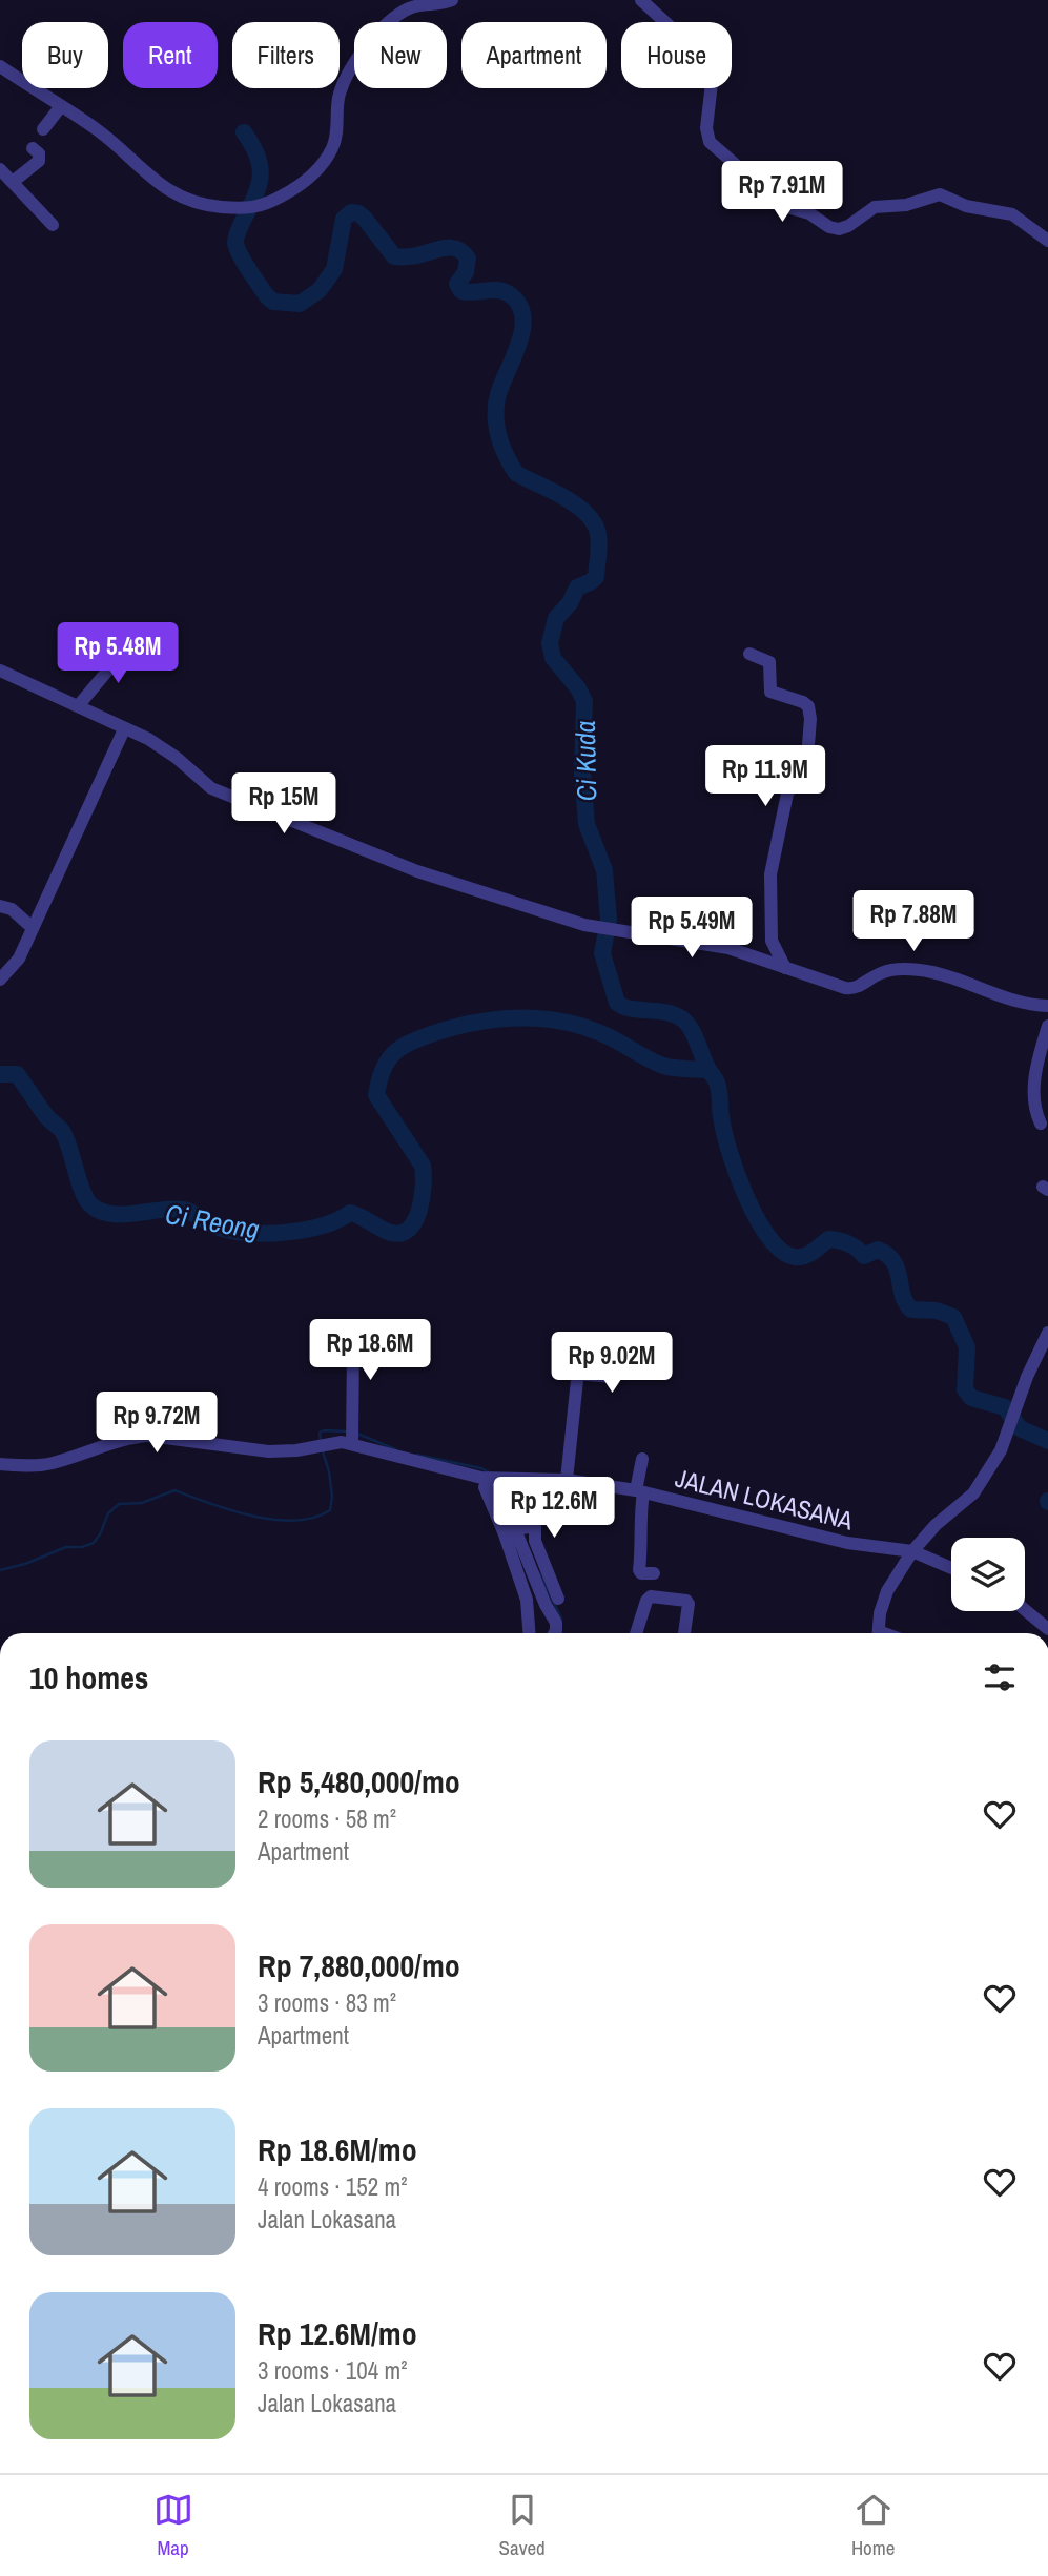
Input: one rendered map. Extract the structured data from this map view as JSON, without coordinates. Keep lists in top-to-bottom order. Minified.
{"streets":{"street":["JALAN LOKASANA"]},"water":["Ci Kuda","Ci Reong"],"page":{"chip":["Buy","Rent","Filters","New","Apartment","House"],"price":["Rp 7.91M","Rp 5.48M","Rp 11.9M","Rp 15M","Rp 7.88M","Rp 5.49M","Rp 18.6M","Rp 9.02M","Rp 9.72M","Rp 12.6M"],"heading":"10 homes","list":[{"name":"Rp 5,480,000/mo","note":"2 rooms · 58 m² · Apartment"},{"name":"Rp 7,880,000/mo","note":"3 rooms · 83 m² · Apartment"},{"name":"Rp 18.6M/mo","note":"4 rooms · 152 m² · Jalan Lokasana"},{"name":"Rp 12.6M/mo","note":"3 rooms · 104 m² · Jalan Lokasana"}],"tabs":["Map","Saved","Home"]}}
